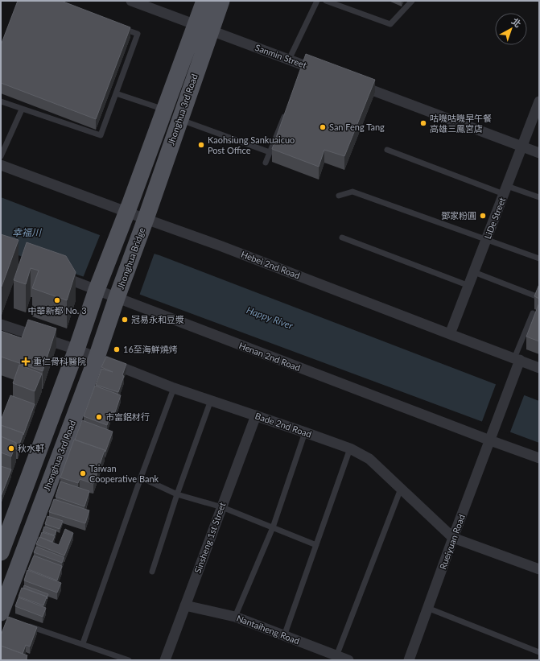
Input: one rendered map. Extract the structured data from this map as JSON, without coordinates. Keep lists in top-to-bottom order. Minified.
{"streets":{"main road":["Jhonghua 3rd Road","Jhonghua Bridge"],"street":["Sanmin Street","LiDe Street","Hebei 2nd Road","Henan 2nd Road","Bade 2nd Road","Sinsheng 1st Street","Rueiyuan Road","Nantaiheng Road"]},"crossings":[["Sanmin Street","Jhonghua 3rd Road"],["Jhonghua 3rd Road","Jhonghua Bridge"],["Jhonghua 3rd Road","Hebei 2nd Road"],["Jhonghua 3rd Road","Henan 2nd Road"],["Jhonghua 3rd Road","Bade 2nd Road"],["LiDe Street","Hebei 2nd Road"],["Jhonghua Bridge","Hebei 2nd Road"],["Jhonghua Bridge","Henan 2nd Road"],["Hebei 2nd Road","Rueiyuan Road"],["Henan 2nd Road","Rueiyuan Road"],["Bade 2nd Road","Sinsheng 1st Street"],["Bade 2nd Road","Rueiyuan Road"],["Sinsheng 1st Street","Nantaiheng Road"]],"water":["幸福川","Happy River"],"places":{"other":["咕嘰咕嘰早午餐 高雄三鳳宮店","San Feng Tang","Kaohsiung Sankuaicuo Post Office","鄧家粉圓","中華新都 No. 3","冠易永和豆漿","16至海鮮燒烤","市富鋁材行","秋水軒","Taiwan Cooperative Bank"],"health":["重仁骨科醫院"]},"north":"top right"}
